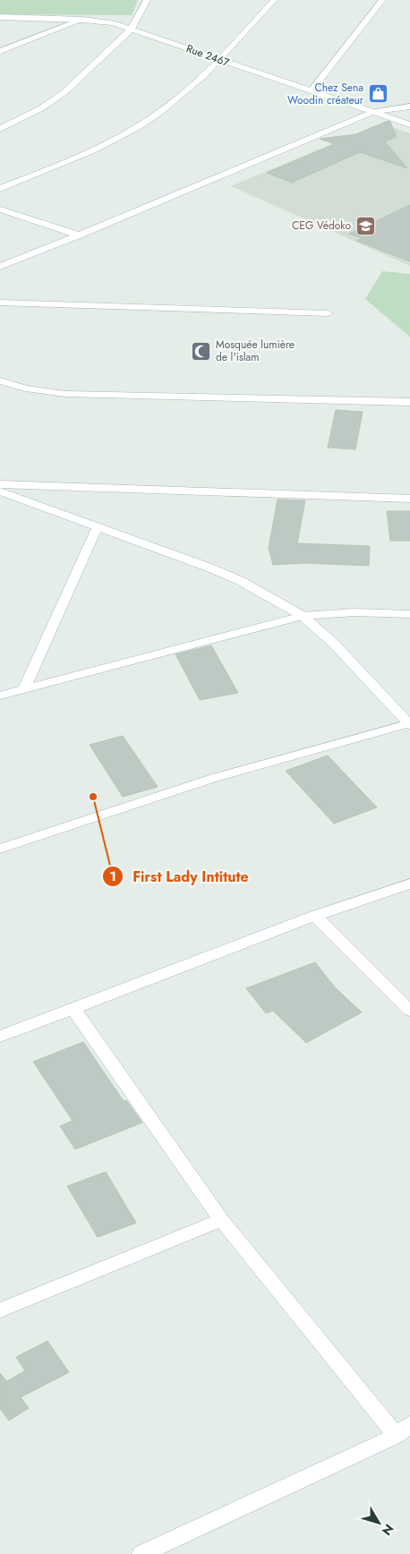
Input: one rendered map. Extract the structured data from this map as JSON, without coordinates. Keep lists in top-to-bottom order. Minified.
{"streets":{"street":["Rue 2467"]},"places":{"shop":["Chez Sena Woodin créateur"],"school or university":["CEG Védoko"],"mosque":["Mosquée lumière de l'islam"],"other":["First Lady Intitute"]},"north":"bottom right"}
